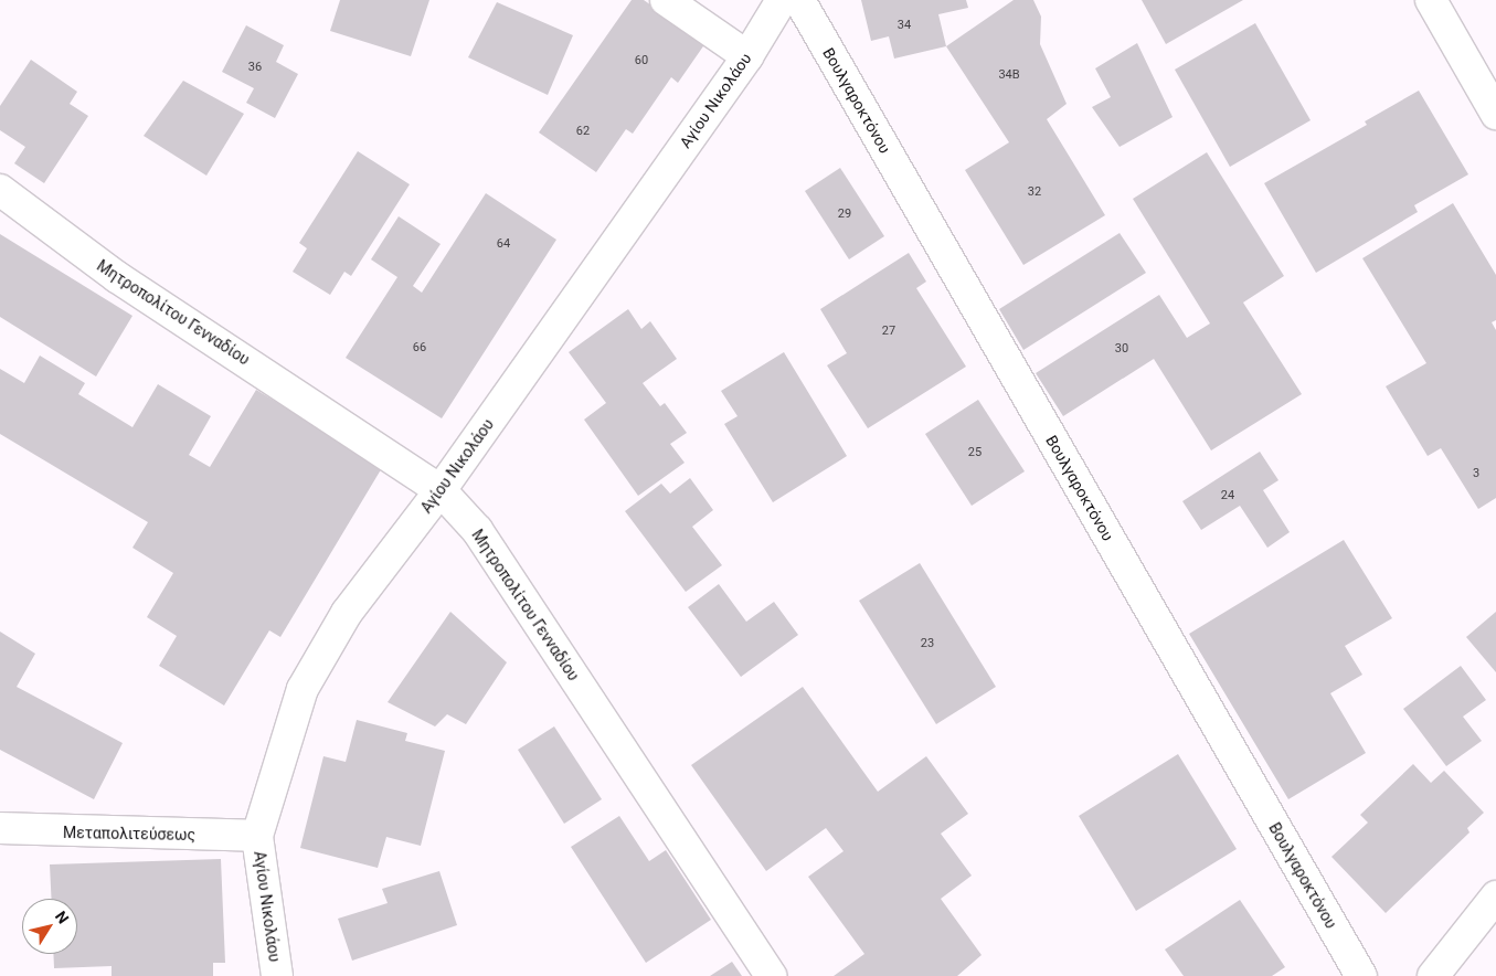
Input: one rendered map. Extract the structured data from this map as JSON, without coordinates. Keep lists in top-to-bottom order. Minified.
{"streets":{"street":["Αγίου Νικολάου","Βουλγαροκτόνου","Μητροπολίτου Γενναδίου","Μεταπολιτεύσεως"]},"crossings":[["Αγίου Νικολάου","Μητροπολίτου Γενναδίου"],["Αγίου Νικολάου","Μεταπολιτεύσεως"]],"house_numbers":["34","60","36","34Β","62","32","29","64","27","66","30","25","3","24","23"],"north":"top right"}
